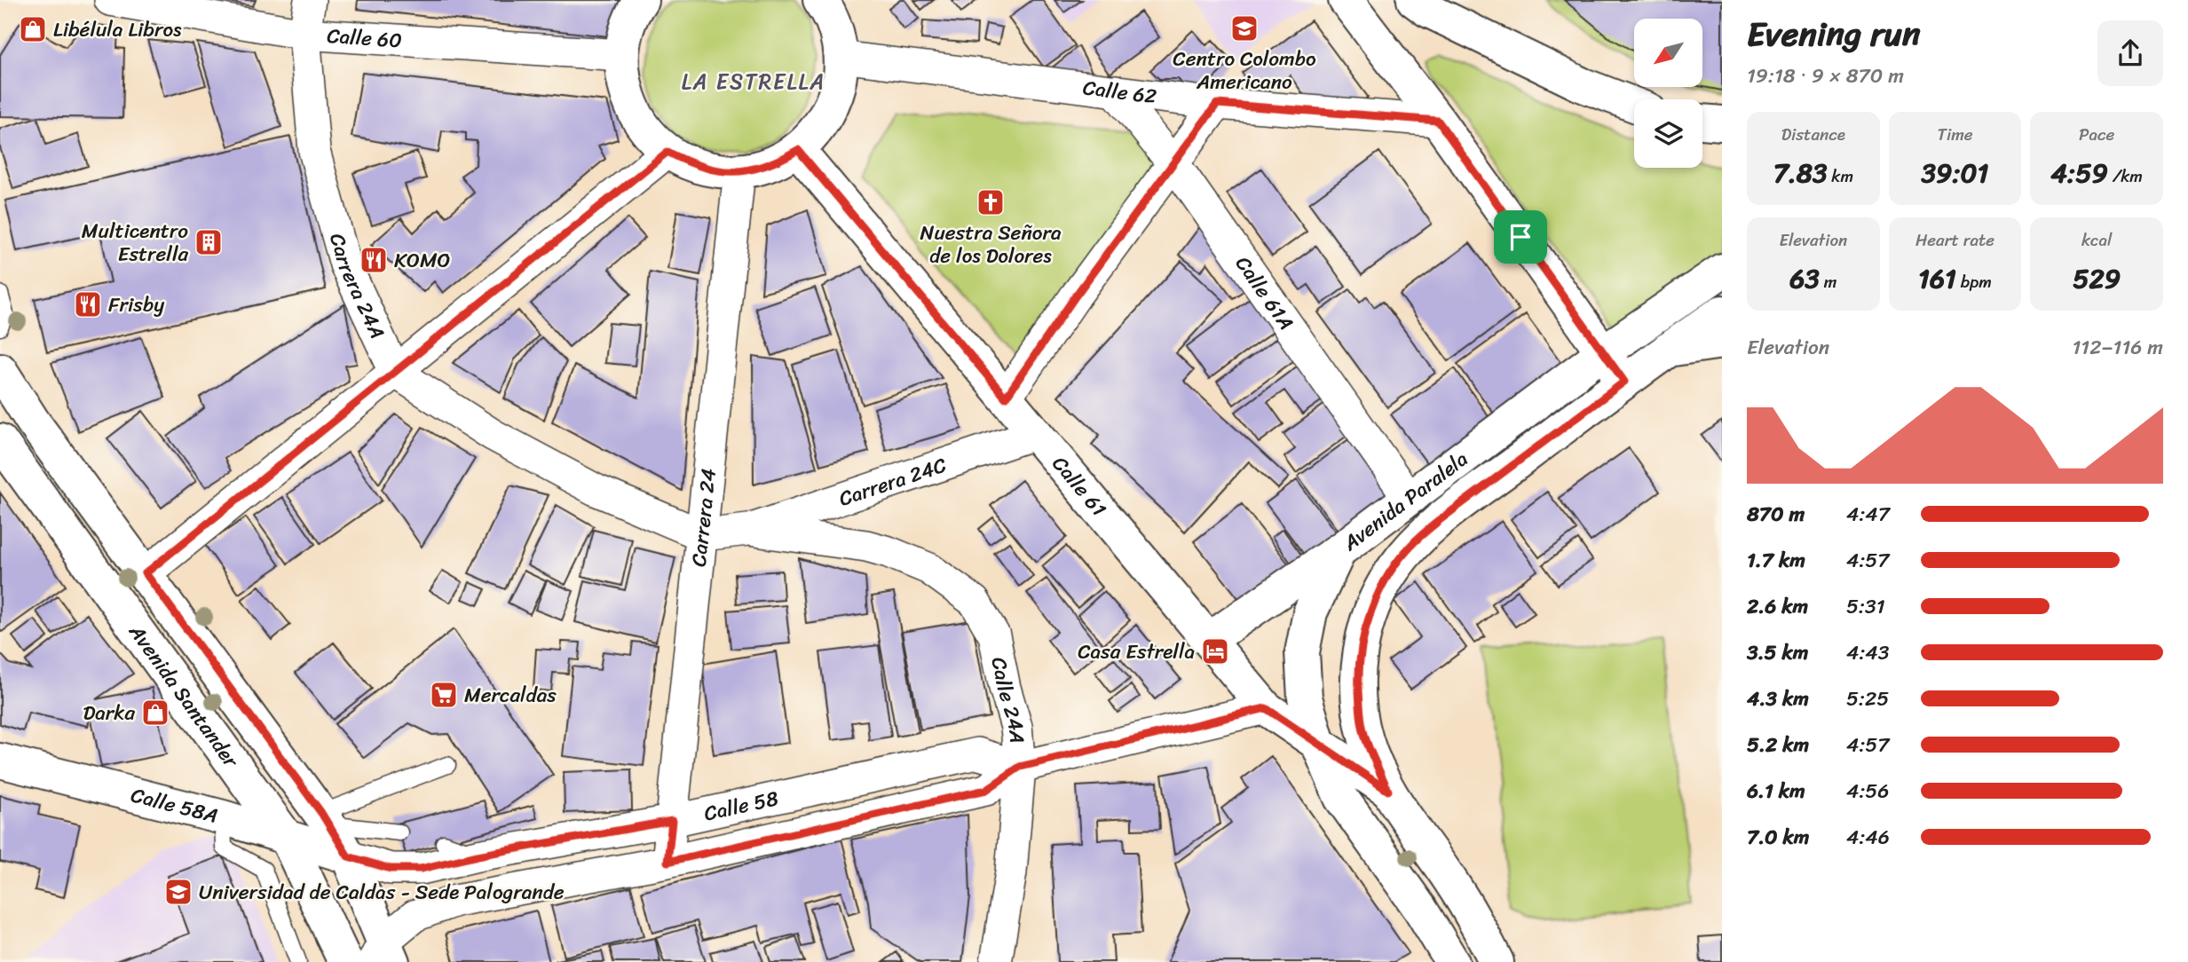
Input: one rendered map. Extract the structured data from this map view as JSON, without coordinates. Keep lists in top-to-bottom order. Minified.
{"streets":{"main road":["Calle 61","Avenida Paralela","Avenida Santander","Calle 58A"],"street":["Calle 60","Calle 62","Carrera 24A","Calle 61A","Carrera 24C","Carrera 24","Calle 24A","Calle 58"]},"crossings":[["Calle 60","Carrera 24A"],["Calle 62","Calle 61A"],["Calle 61A","Avenida Paralela"],["Carrera 24C","Calle 61"],["Carrera 24C","Calle 24A"],["Calle 61","Avenida Paralela"],["Calle 61","Calle 58"],["Carrera 24","Calle 24A"],["Carrera 24","Calle 58"],["Avenida Santander","Calle 58A"],["Avenida Santander","Calle 58"],["Calle 24A","Calle 58"],["Calle 58A","Calle 58"]],"districts":["LA ESTRELLA"],"places":{"school or university":["Centro Colombo Americano","Universidad de Caldas - Sede Palogrande"],"shop":["Libélula Libros","Darka"],"church":["Nuestra Señora de los Dolores"],"building":["Multicentro Estrella"],"restaurant":["KOMO","Frisby"],"hotel":["Casa Estrella"],"supermarket":["Mercaldas"]},"north":"bottom left","page":{"heading":["Evening run","19:18 · 9 × 870 m"],"stats":[["Distance","7.83 km"],["Time","39:01"],["Pace","4:59 /km"],["Elevation","63 m"],["Heart rate","161 bpm"],["kcal","529"]],"chart":["Elevation","112–116 m"],"list":[{"name":"870 m","note":"4:47"},{"name":"1.7 km","note":"4:57"},{"name":"2.6 km","note":"5:31"},{"name":"3.5 km","note":"4:43"},{"name":"4.3 km","note":"5:25"},{"name":"5.2 km","note":"4:57"},{"name":"6.1 km","note":"4:56"},{"name":"7.0 km","note":"4:46"}]}}
